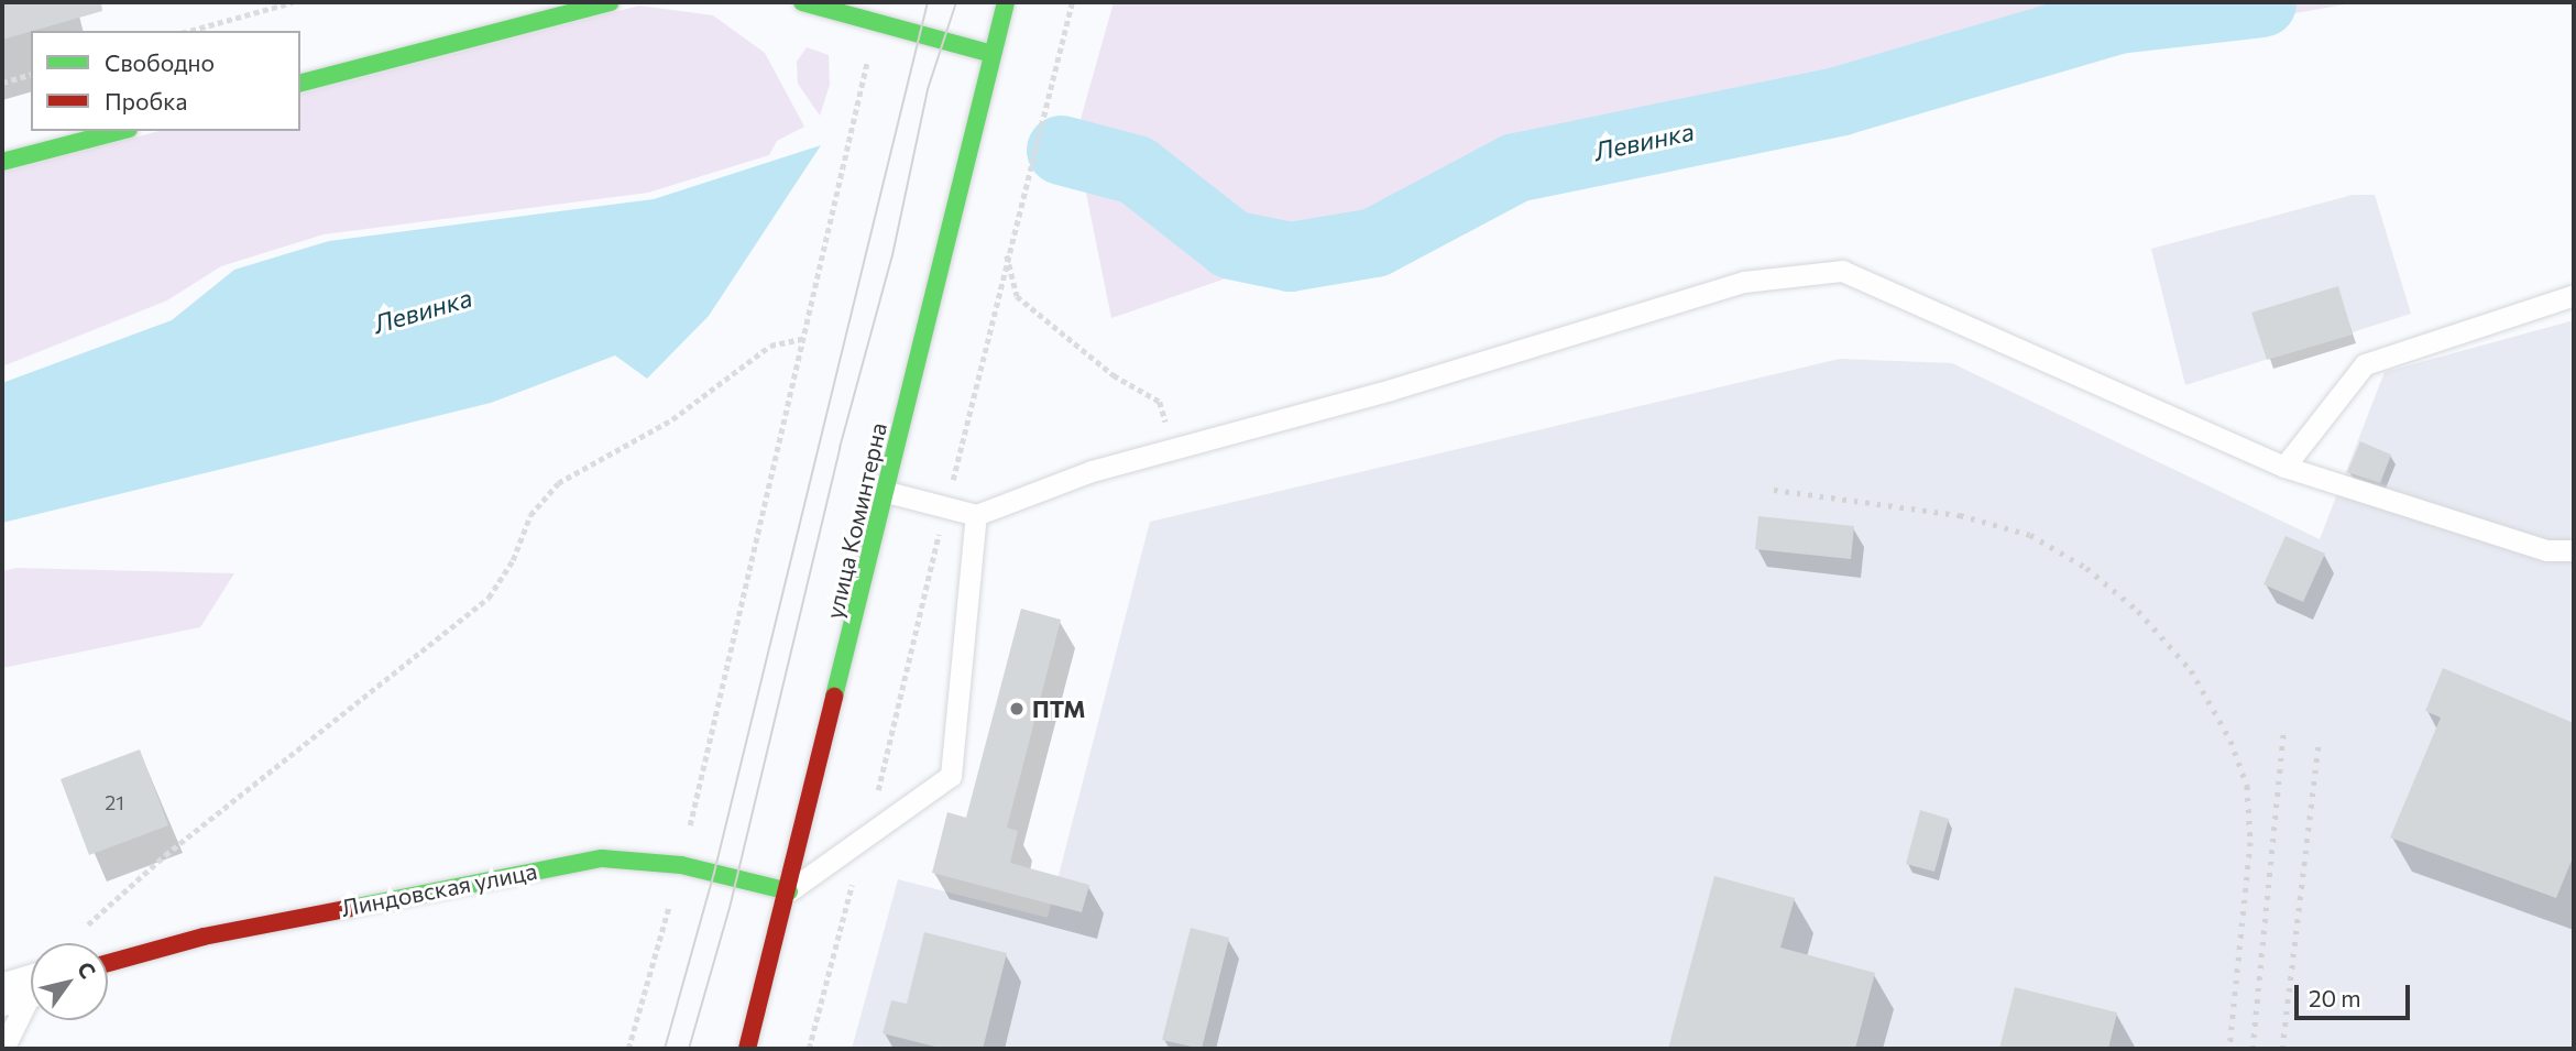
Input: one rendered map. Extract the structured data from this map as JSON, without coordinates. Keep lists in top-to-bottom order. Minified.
{"streets":{"street":["улица Коминтерна","Линдовская улица"]},"crossings":[["улица Коминтерна","Линдовская улица"]],"water":["Левинка"],"places":["ПТМ"],"house_numbers":["21"],"legend":["Свободно","Пробка"],"scale_bar":"20 m","north":"top right"}
